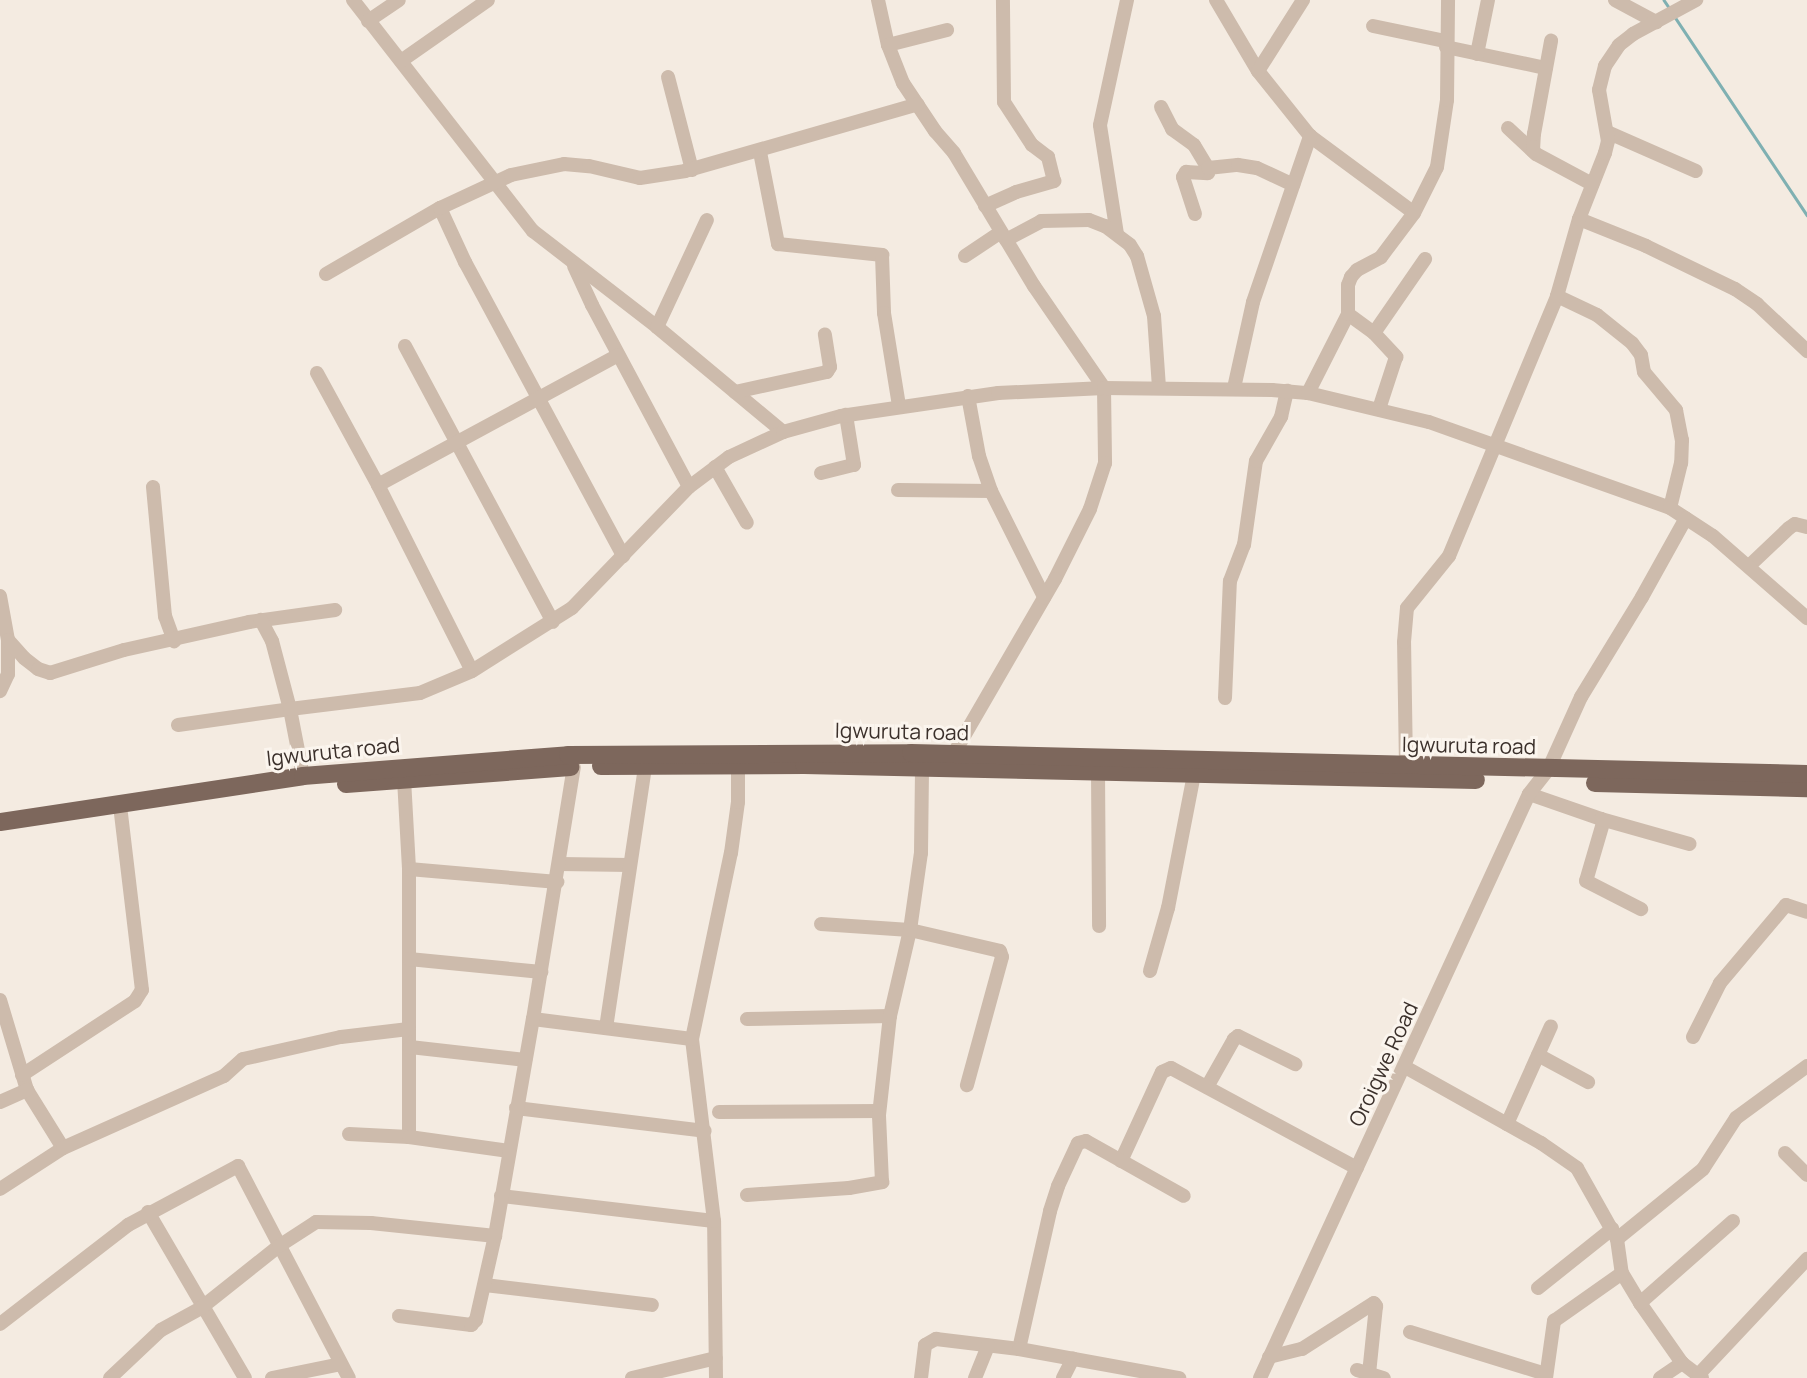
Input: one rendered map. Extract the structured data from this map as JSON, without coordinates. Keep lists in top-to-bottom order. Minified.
{"streets":{"main road":["Igwuruta road"],"street":["Oroigwe Road"]},"crossings":[["Igwuruta road","Oroigwe Road"]]}
